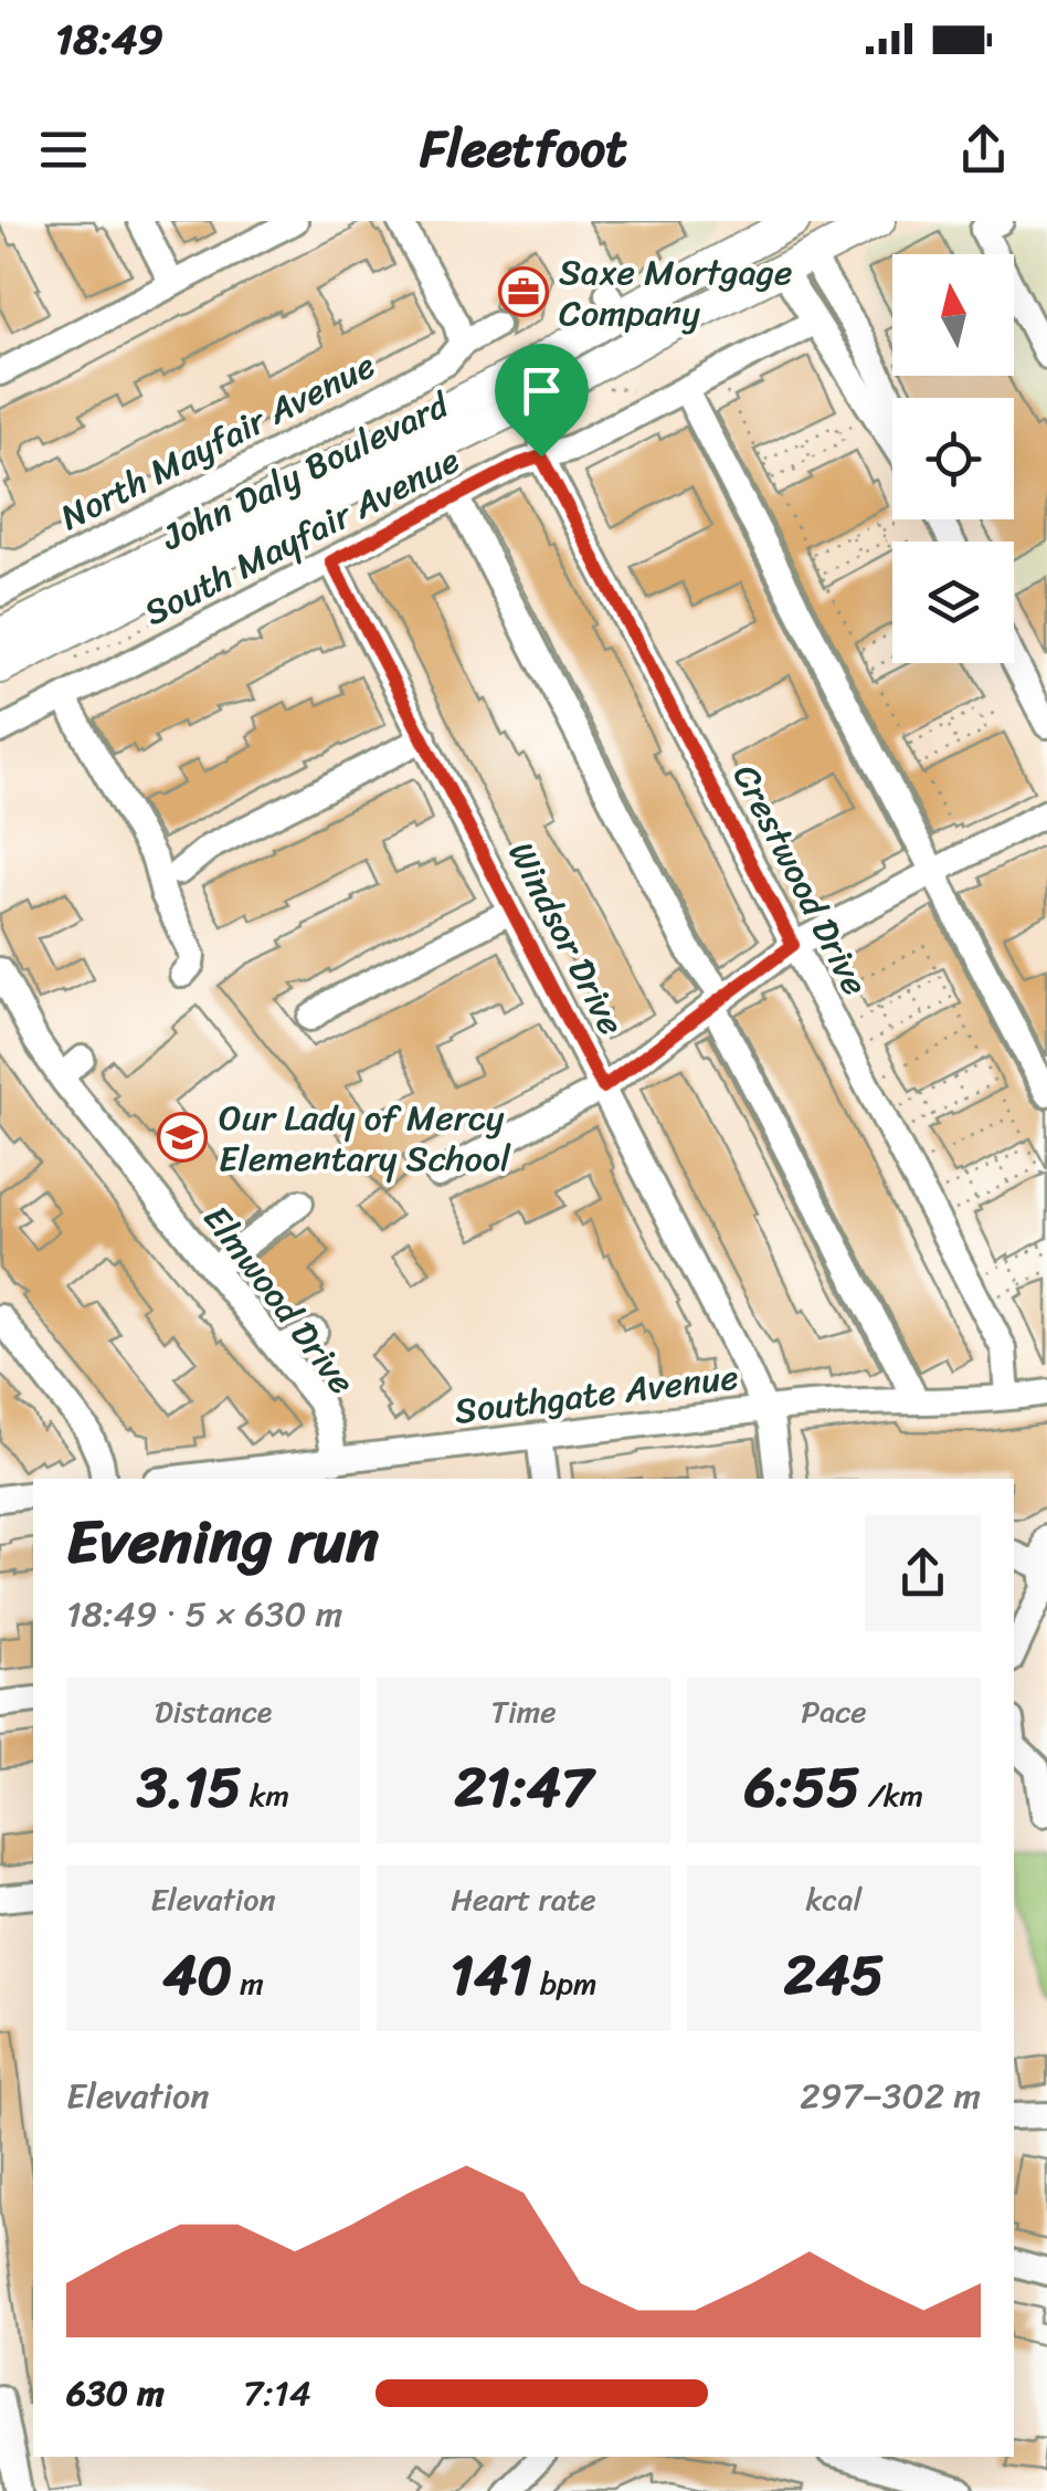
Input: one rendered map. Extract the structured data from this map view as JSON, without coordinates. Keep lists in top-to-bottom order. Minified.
{"streets":{"main road":["John Daly Boulevard"],"street":["North Mayfair Avenue","South Mayfair Avenue","Crestwood Drive","Windsor Drive","Elmwood Drive","Southgate Avenue"]},"crossings":[["South Mayfair Avenue","Crestwood Drive"],["South Mayfair Avenue","Windsor Drive"],["Crestwood Drive","Southgate Avenue"],["Windsor Drive","Southgate Avenue"],["Elmwood Drive","Southgate Avenue"]],"places":{"office":["Saxe Mortgage Company"],"school or university":["Our Lady of Mercy Elementary School"]},"north":"top","page":{"status":"18:49","header":"Fleetfoot","heading":["Evening run","18:49 · 5 × 630 m"],"stats":[["Distance","3.15 km"],["Time","21:47"],["Pace","6:55 /km"],["Elevation","40 m"],["Heart rate","141 bpm"],["kcal","245"]],"chart":["Elevation","297–302 m"],"list":[{"name":"630 m","note":"7:14"}]}}
